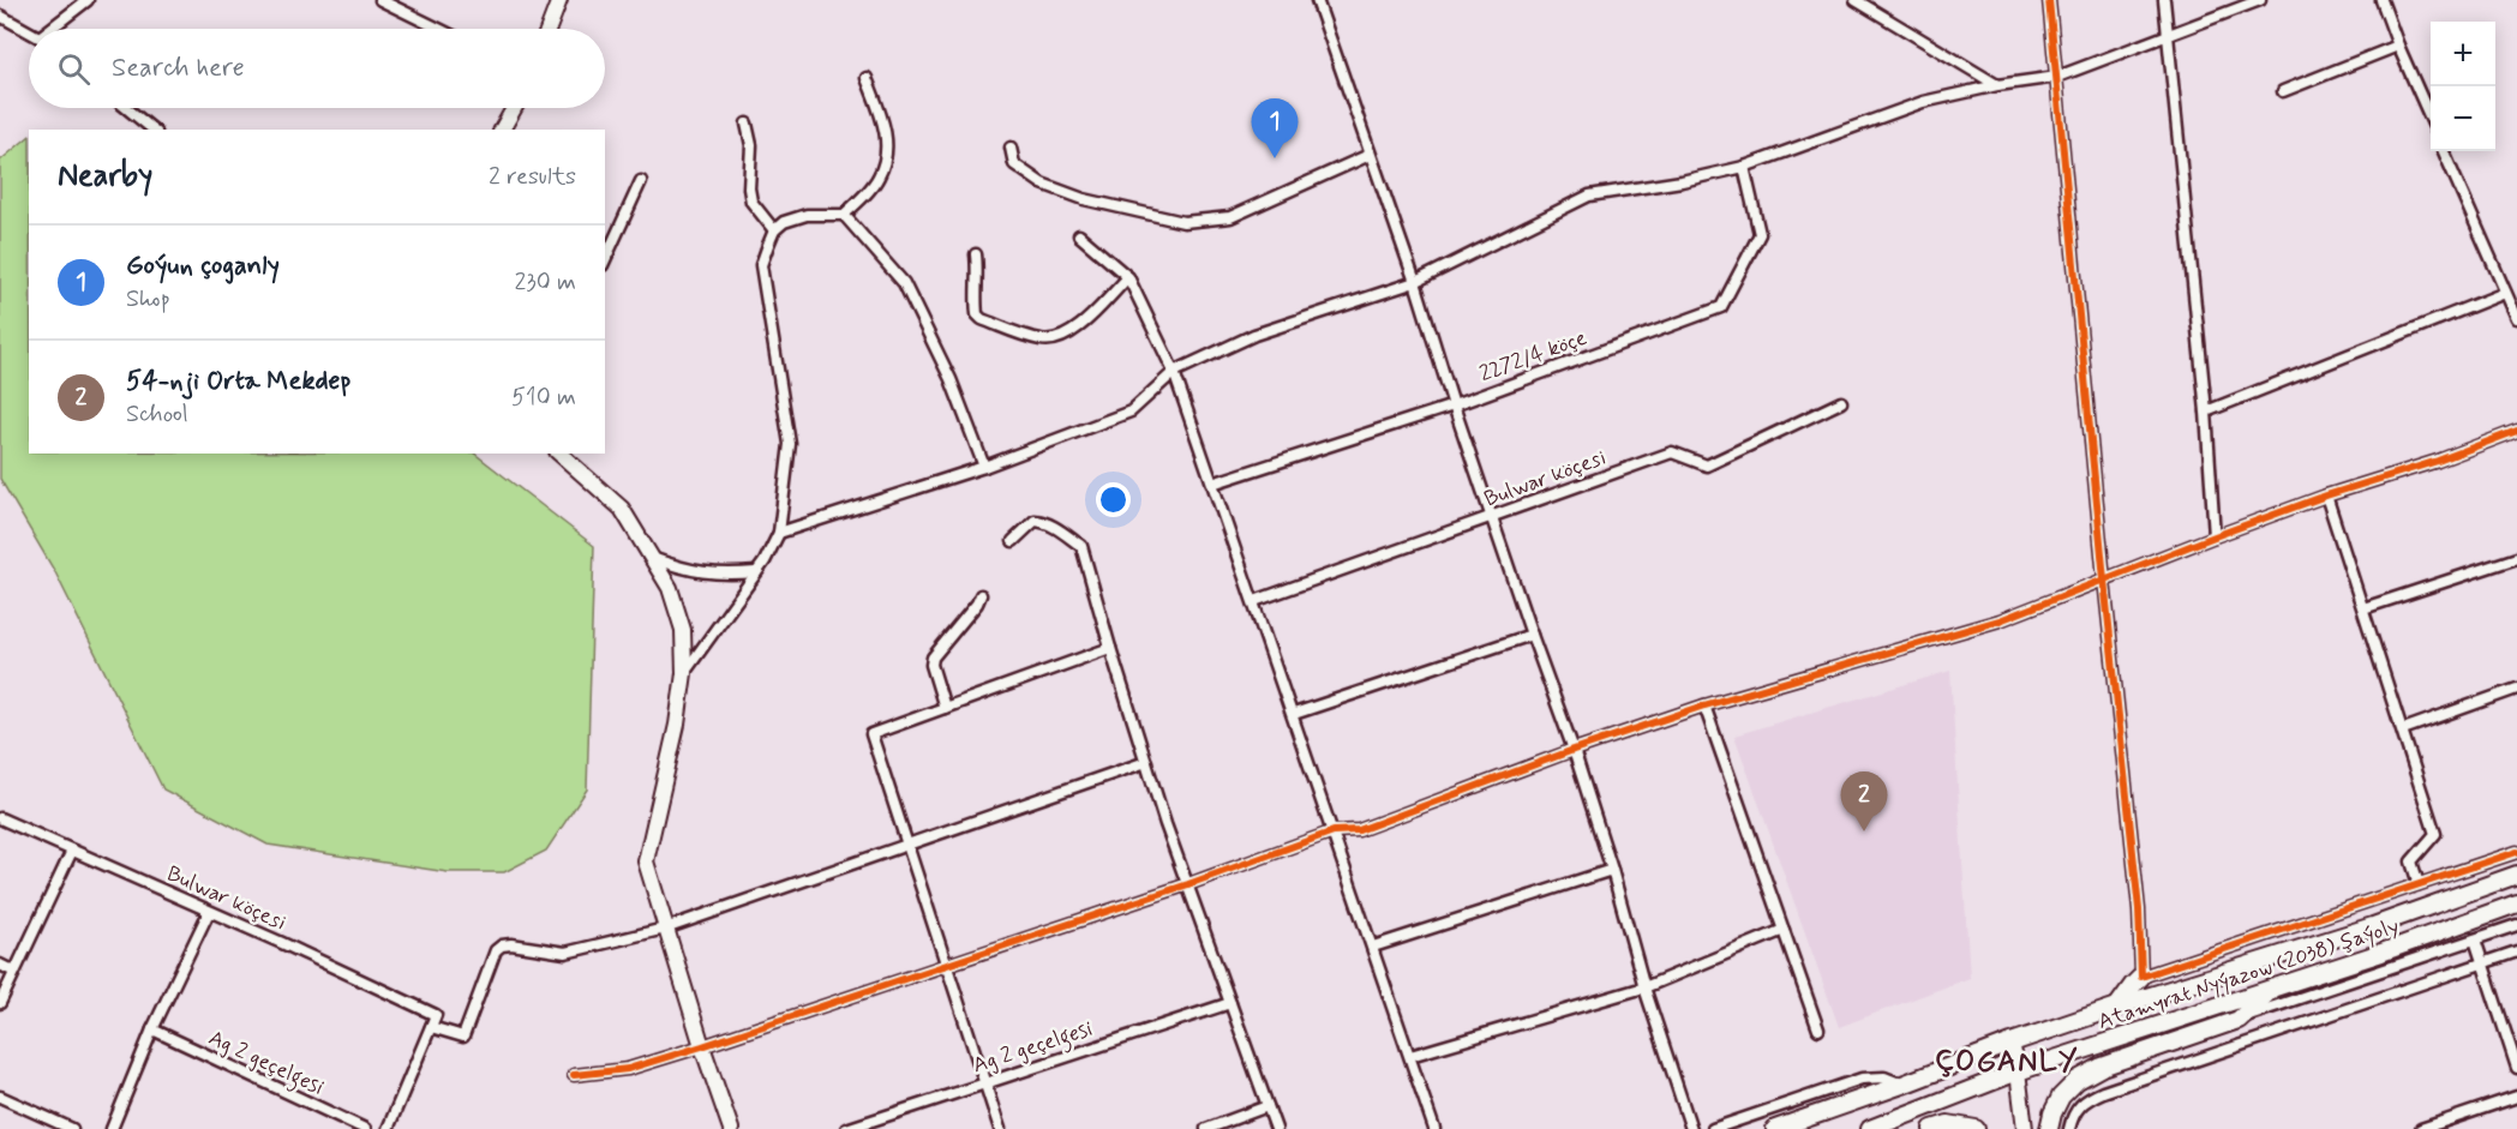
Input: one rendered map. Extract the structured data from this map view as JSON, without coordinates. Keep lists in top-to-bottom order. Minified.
{"streets":{"main road":["Atamyrat Nyýazow (2038) şaýoly"],"street":["2272/4 köçe","Bulwar köçesi","Ag 2 geçelgesi"]},"districts":["ÇOGANLY"],"page":{"map_buttons":["+","−"],"search":"Search here","pins":["1","2"],"heading":["Nearby","2 results"],"list":[{"mark":"1","name":"Goýun çoganly","note":"Shop","value":"230 m"},{"mark":"2","name":"54-nji Orta Mekdep","note":"School","value":"510 m"}]}}
